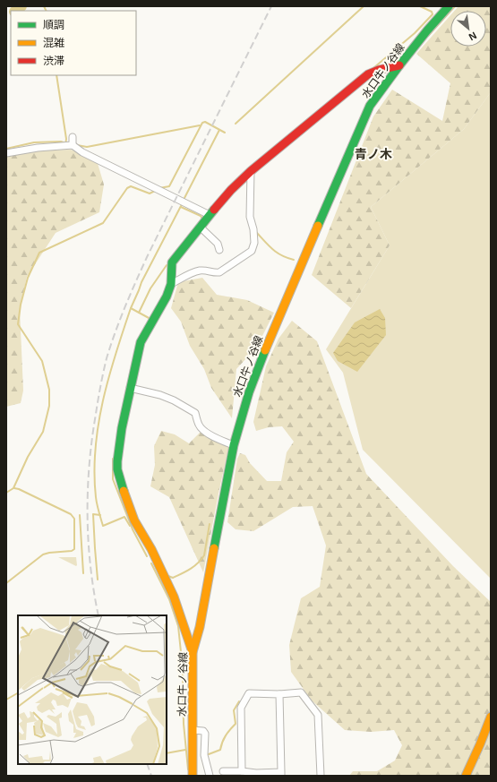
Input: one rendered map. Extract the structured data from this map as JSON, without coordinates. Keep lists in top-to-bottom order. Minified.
{"streets":{"main road":["水口牛ノ谷線"]},"districts":["青ノ木"],"legend":["順調","混雑","渋滞"],"north":"bottom right"}
